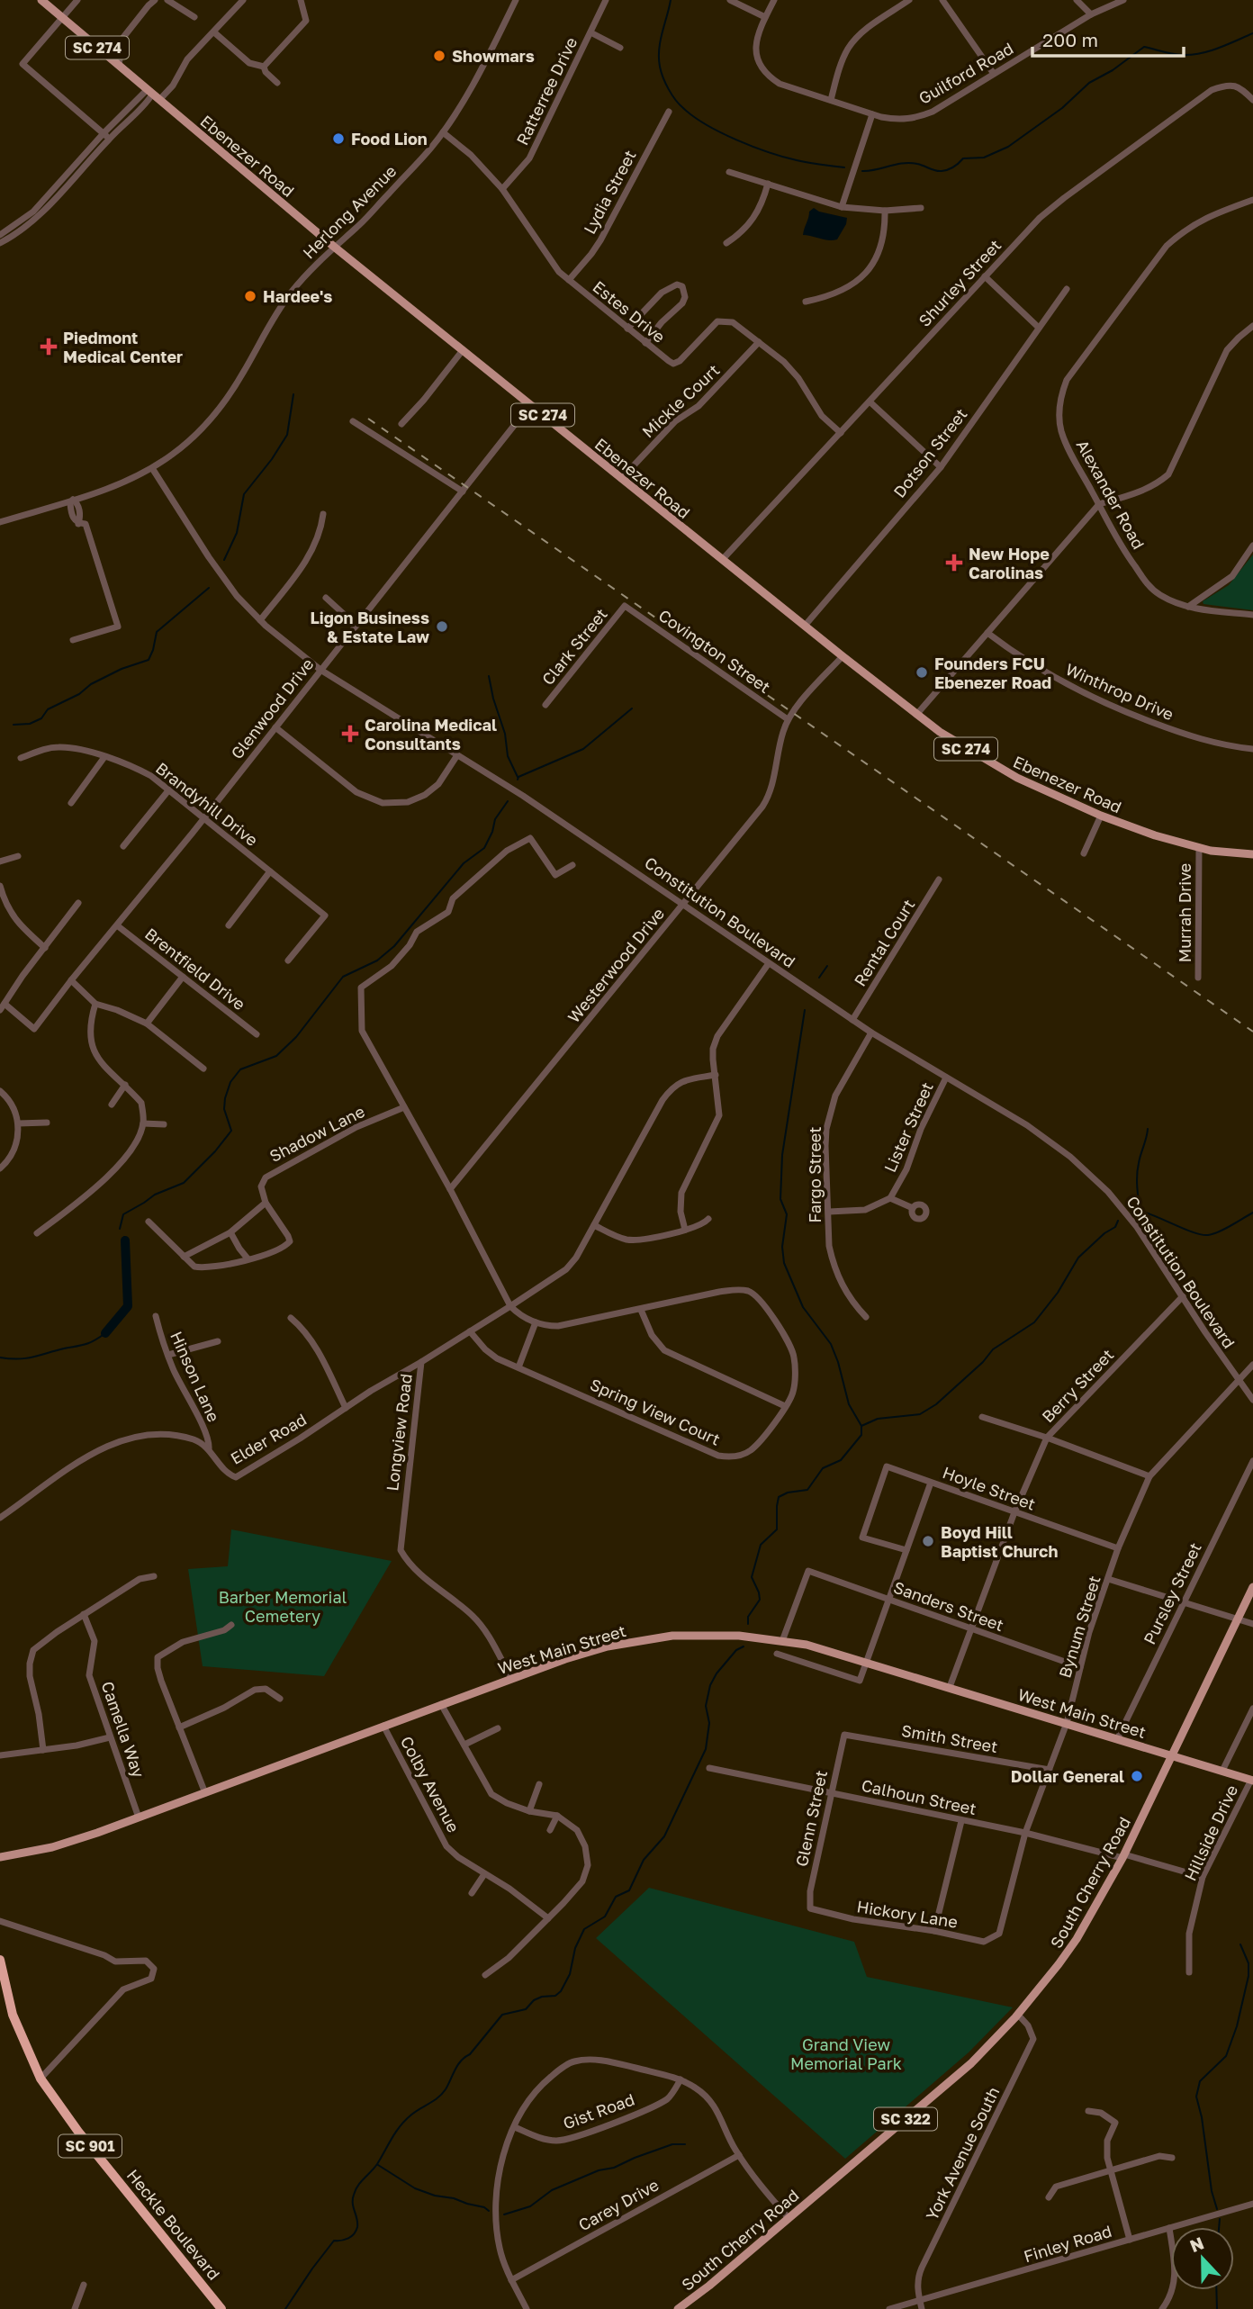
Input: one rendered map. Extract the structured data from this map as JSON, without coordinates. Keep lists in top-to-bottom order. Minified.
{"streets":{"highway":["SC 901","Heckle Boulevard"],"main road":["SC 274","Ebenezer Road","West Main Street","South Cherry Road","SC 322"],"street":["Guilford Road","Ratterree Drive","Lydia Street","Herlong Avenue","Shurley Street","Estes Drive","Mickle Court","Dotson Street","Alexander Road","Clark Street","Covington Street","Winthrop Drive","Glenwood Drive","Brandyhill Drive","Constitution Boulevard","Murrah Drive","Rental Court","Westerwood Drive","Brentfield Drive","Lister Street","Shadow Lane","Fargo Street","Hinson Lane","Berry Street","Spring View Court","Longview Road","Elder Road","Hoyle Street","Pursley Street","Sanders Street","Bynum Street","Camella Way","Smith Street","Colby Avenue","Calhoun Street","Glenn Street","Hillside Drive","Hickory Lane","Gist Road","York Avenue South","Carey Drive","Finley Road"]},"crossings":[["Ratterree Drive","Estes Drive"],["Ebenezer Road","Herlong Avenue"],["Ebenezer Road","Shurley Street"],["Ebenezer Road","Mickle Court"],["Ebenezer Road","Dotson Street"],["Ebenezer Road","Glenwood Drive"],["Ebenezer Road","Murrah Drive"],["Ebenezer Road","Westerwood Drive"],["Lydia Street","Estes Drive"],["Herlong Avenue","Estes Drive"],["Herlong Avenue","Constitution Boulevard"],["Shurley Street","Estes Drive"],["Estes Drive","Mickle Court"],["Clark Street","Covington Street"],["Covington Street","Westerwood Drive"],["Glenwood Drive","Brandyhill Drive"],["Glenwood Drive","Constitution Boulevard"],["Glenwood Drive","Brentfield Drive"],["Constitution Boulevard","Rental Court"],["Constitution Boulevard","Westerwood Drive"],["Constitution Boulevard","Lister Street"],["Constitution Boulevard","Fargo Street"],["Constitution Boulevard","Berry Street"],["Constitution Boulevard","Bynum Street"],["Hinson Lane","Elder Road"],["Berry Street","Hoyle Street"],["Berry Street","Sanders Street"],["Berry Street","West Main Street"],["Spring View Court","Longview Road"],["Longview Road","Elder Road"],["Longview Road","West Main Street"],["Hoyle Street","Bynum Street"],["Pursley Street","West Main Street"],["Sanders Street","Bynum Street"],["Sanders Street","West Main Street"],["Bynum Street","West Main Street"],["Bynum Street","Smith Street"],["Bynum Street","Calhoun Street"],["Bynum Street","Hickory Lane"],["West Main Street","Camella Way"],["West Main Street","Colby Avenue"],["West Main Street","Hillside Drive"],["West Main Street","South Cherry Road"],["Smith Street","Glenn Street"],["Calhoun Street","Glenn Street"],["Calhoun Street","Hillside Drive"],["Calhoun Street","South Cherry Road"],["Glenn Street","Hickory Lane"],["South Cherry Road","York Avenue South"],["York Avenue South","Finley Road"]],"parks":["Barber Memorial Cemetery","Grand View Memorial Park"],"places":{"other":["Showmars","Food Lion","Hardee's","Ligon Business & Estate Law","Founders FCU Ebenezer Road","Boyd Hill Baptist Church","Dollar General"],"health":["Piedmont Medical Center","New Hope Carolinas","Carolina Medical Consultants"]},"scale_bar":"200 m","north":"top"}
